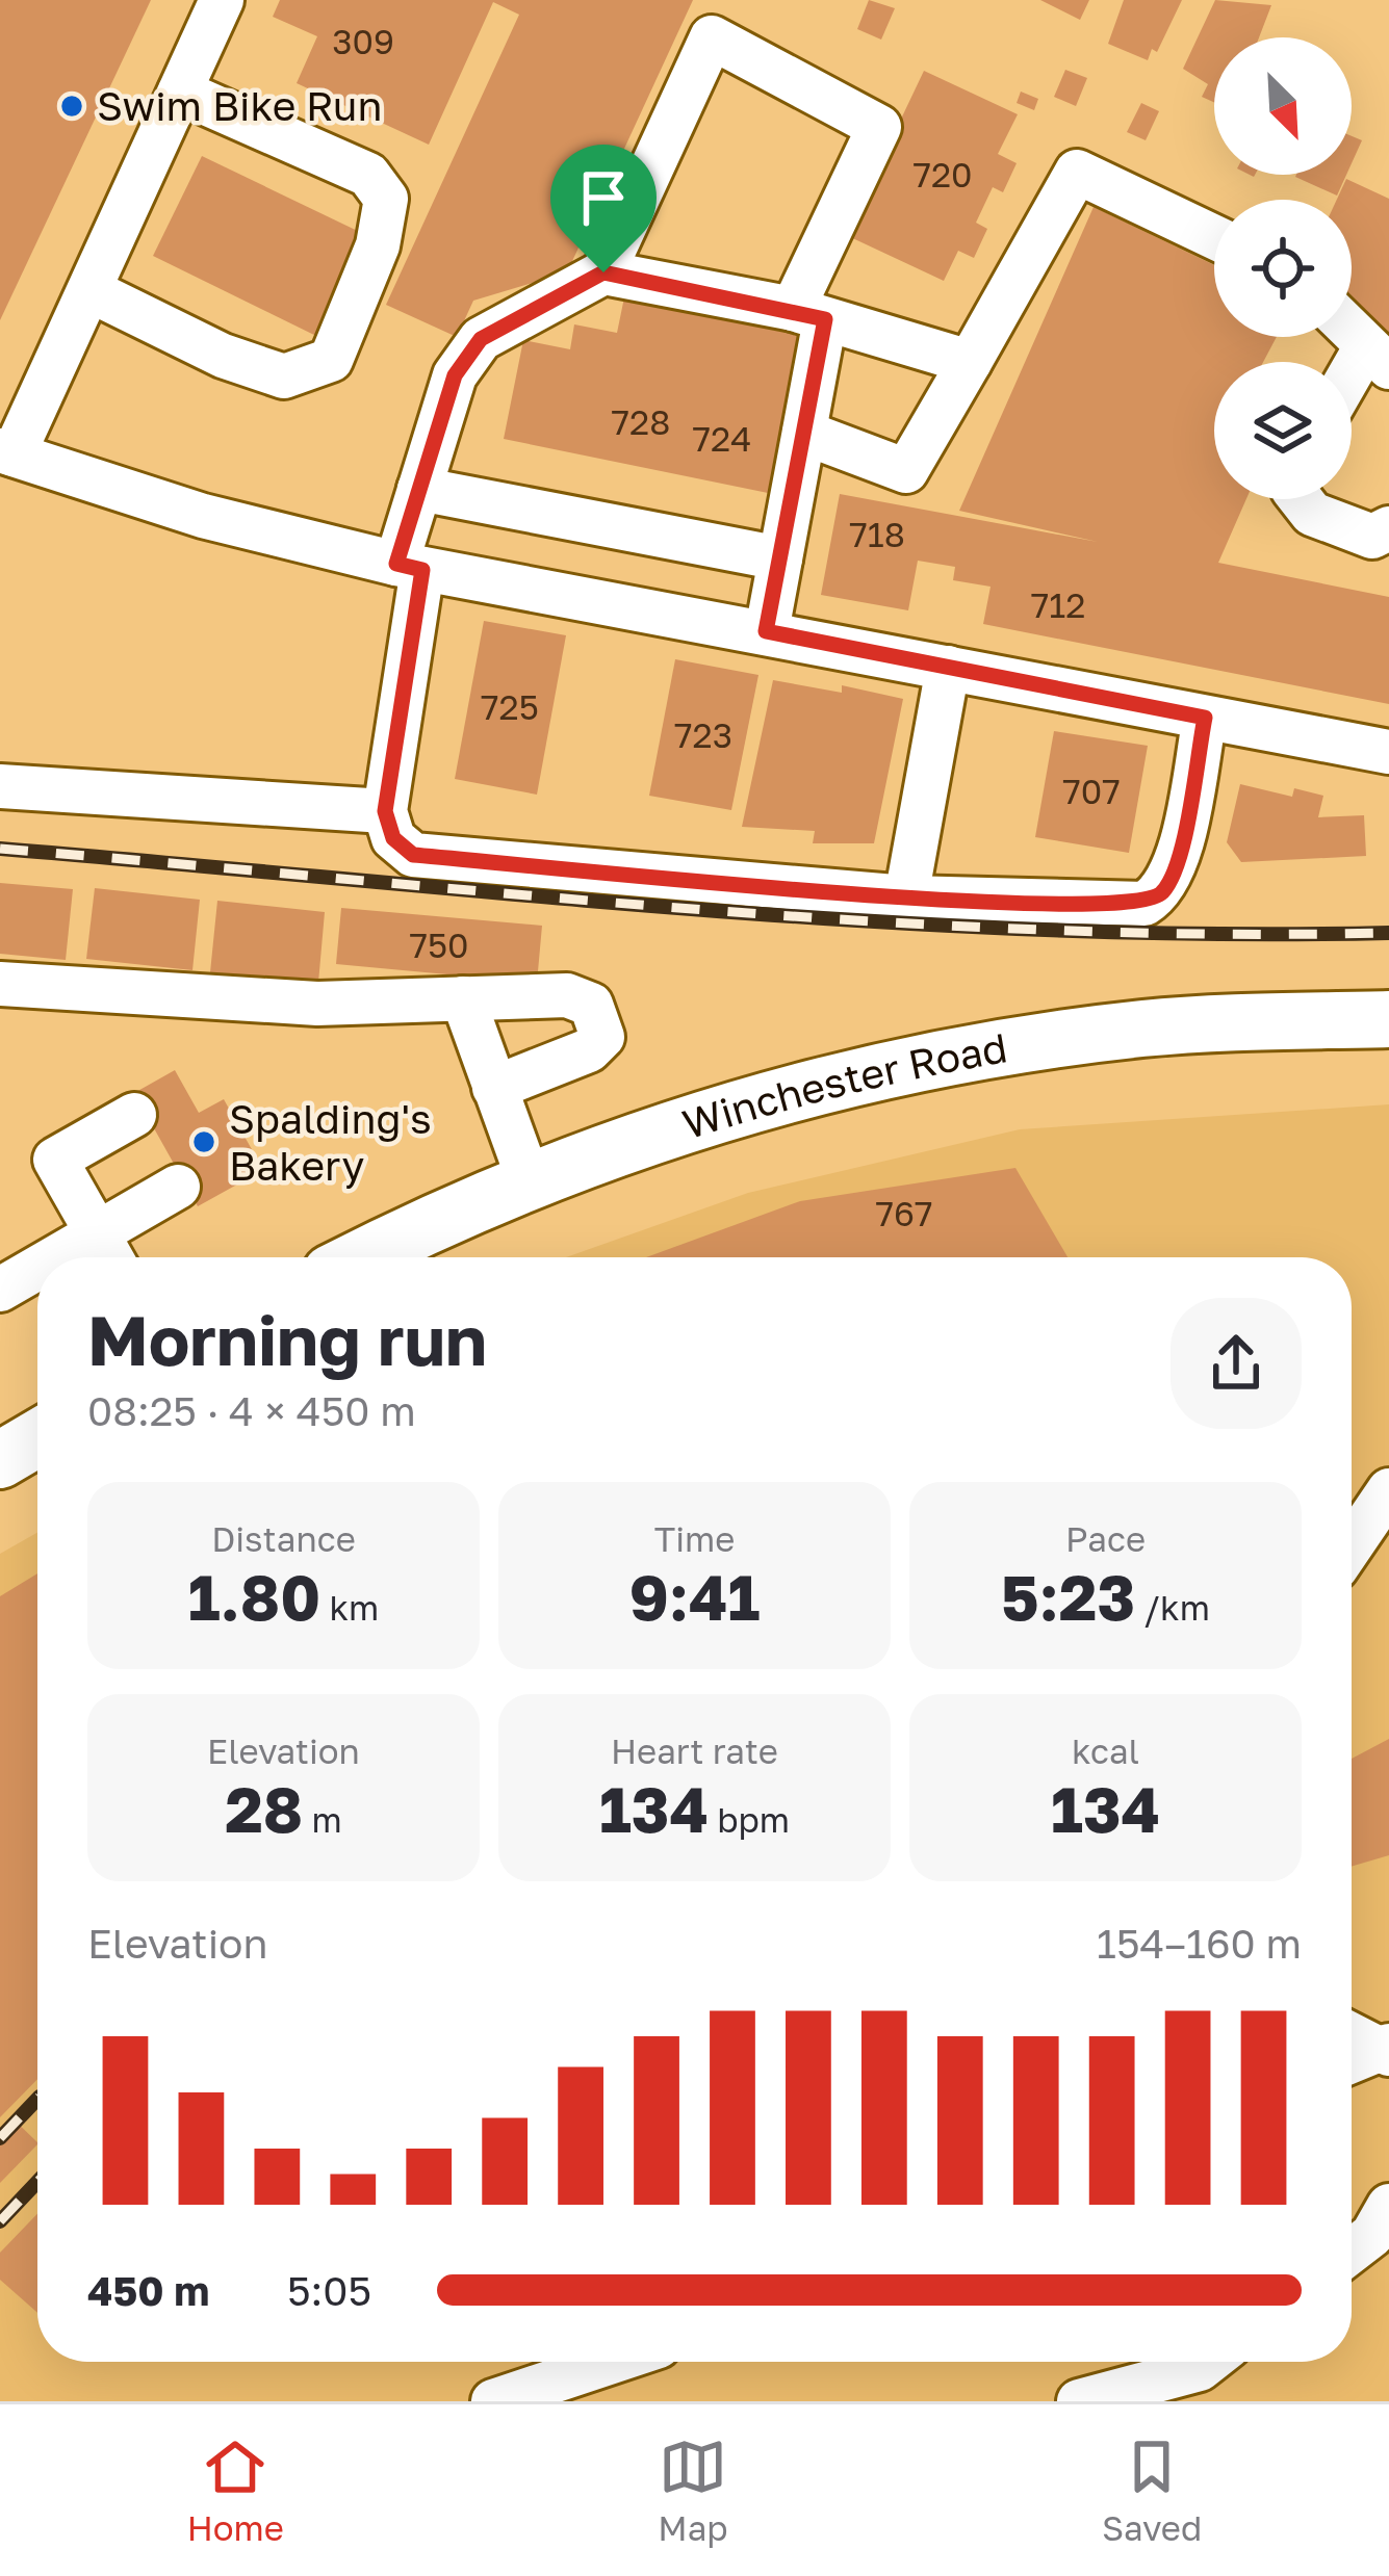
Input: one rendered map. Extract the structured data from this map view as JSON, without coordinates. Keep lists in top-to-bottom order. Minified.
{"streets":{"main road":["Winchester Road"]},"places":["Swim Bike Run","Spalding's Bakery"],"house_numbers":["309","720","728","724","718","712","725","723","707","750","767"],"north":"bottom right","page":{"heading":["Morning run","08:25 · 4 × 450 m"],"stats":[["Distance","1.80 km"],["Time","9:41"],["Pace","5:23 /km"],["Elevation","28 m"],["Heart rate","134 bpm"],["kcal","134"]],"chart":["Elevation","154–160 m"],"list":[{"name":"450 m","note":"5:05"}],"tabs":["Home","Map","Saved"]}}
